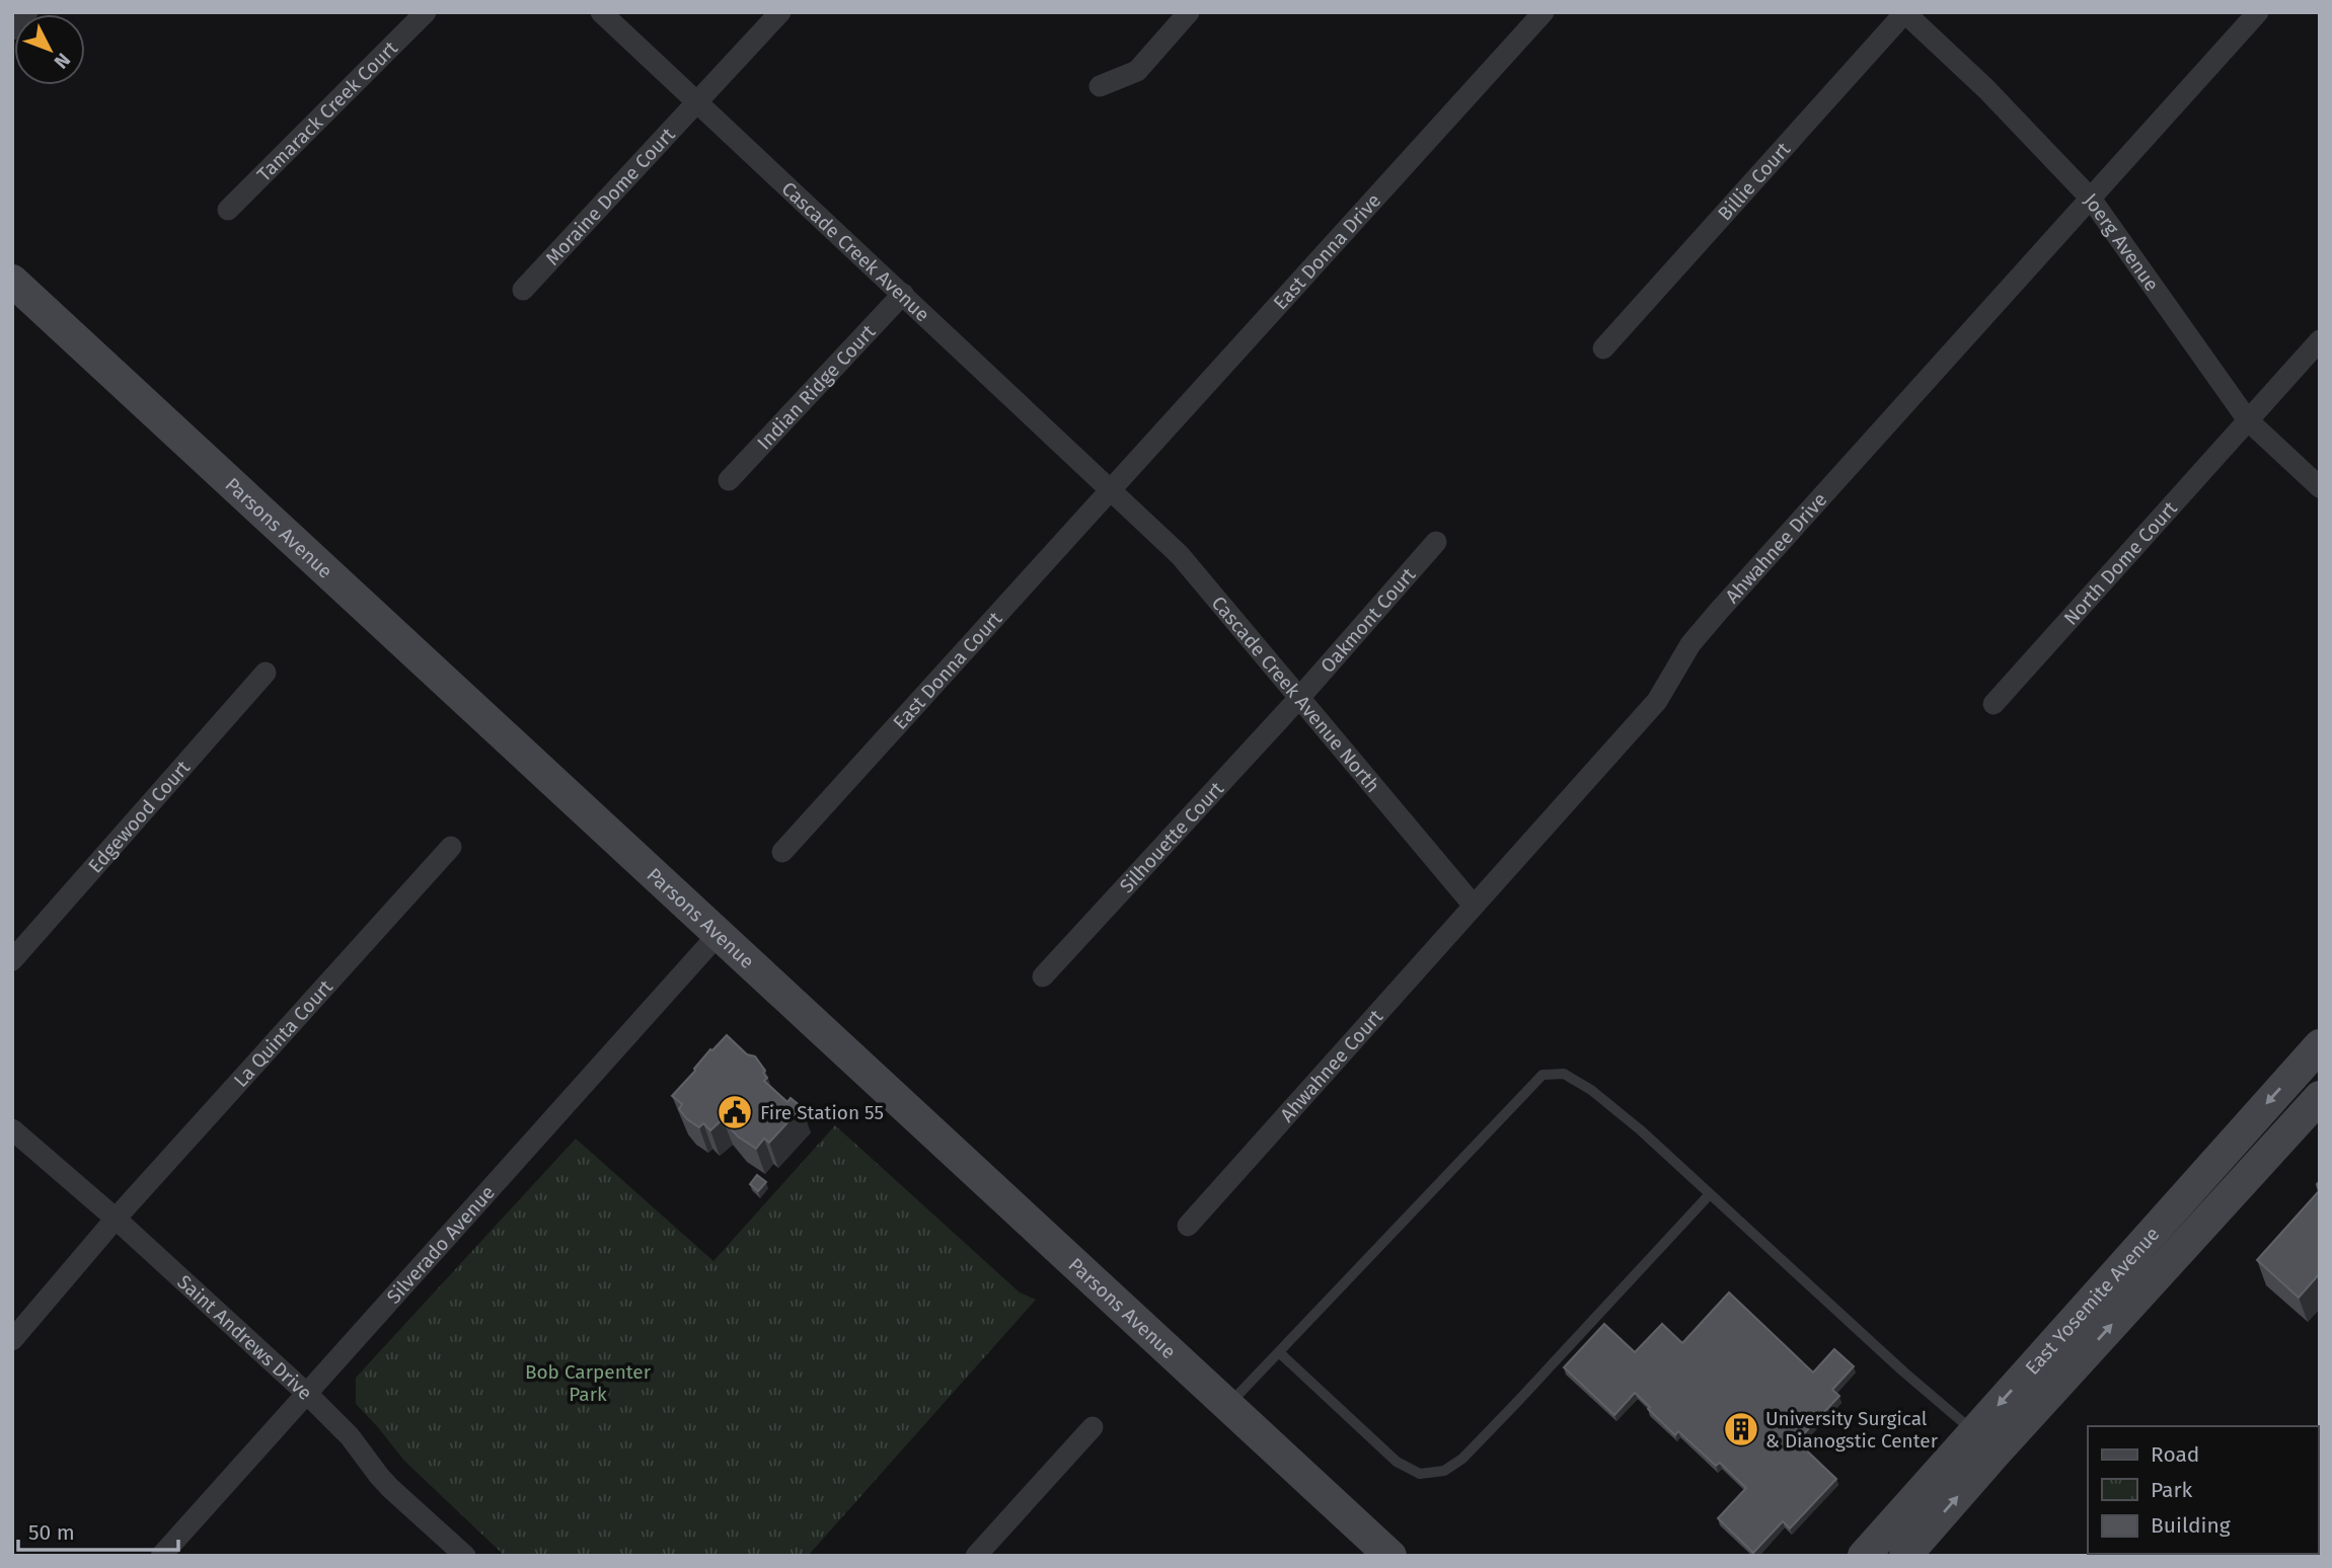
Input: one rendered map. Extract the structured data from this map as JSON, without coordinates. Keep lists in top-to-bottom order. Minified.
{"streets":{"street":["Tamarack Creek Court","Billie Court","Moraine Dome Court","Joerg Avenue","Cascade Creek Avenue","East Donna Drive","Indian Ridge Court","Parsons Avenue","Ahwahnee Drive","North Dome Court","Oakmont Court","East Donna Court","Cascade Creek Avenue North","Edgewood Court","Silhouette Court","La Quinta Court","Ahwahnee Court","Silverado Avenue","East Yosemite Avenue","Saint Andrews Drive"]},"crossings":[["Billie Court","Joerg Avenue"],["Moraine Dome Court","Cascade Creek Avenue"],["Joerg Avenue","Ahwahnee Drive"],["Joerg Avenue","North Dome Court"],["Cascade Creek Avenue","East Donna Drive"],["Cascade Creek Avenue","Indian Ridge Court"],["Cascade Creek Avenue","East Donna Court"],["Cascade Creek Avenue","Cascade Creek Avenue North"],["East Donna Drive","East Donna Court"],["East Donna Drive","Cascade Creek Avenue North"],["Parsons Avenue","Silverado Avenue"],["Ahwahnee Drive","Cascade Creek Avenue North"],["Ahwahnee Drive","Ahwahnee Court"],["Oakmont Court","Cascade Creek Avenue North"],["Oakmont Court","Silhouette Court"],["East Donna Court","Cascade Creek Avenue North"],["Cascade Creek Avenue North","Silhouette Court"],["Cascade Creek Avenue North","Ahwahnee Court"],["La Quinta Court","Saint Andrews Drive"],["Silverado Avenue","Saint Andrews Drive"]],"parks":["Bob Carpenter Park"],"places":{"public building":["Fire Station 55"],"building":["University Surgical & Dianogstic Center"]},"legend":["Road","Park","Building"],"scale_bar":"50 m","north":"bottom right"}
